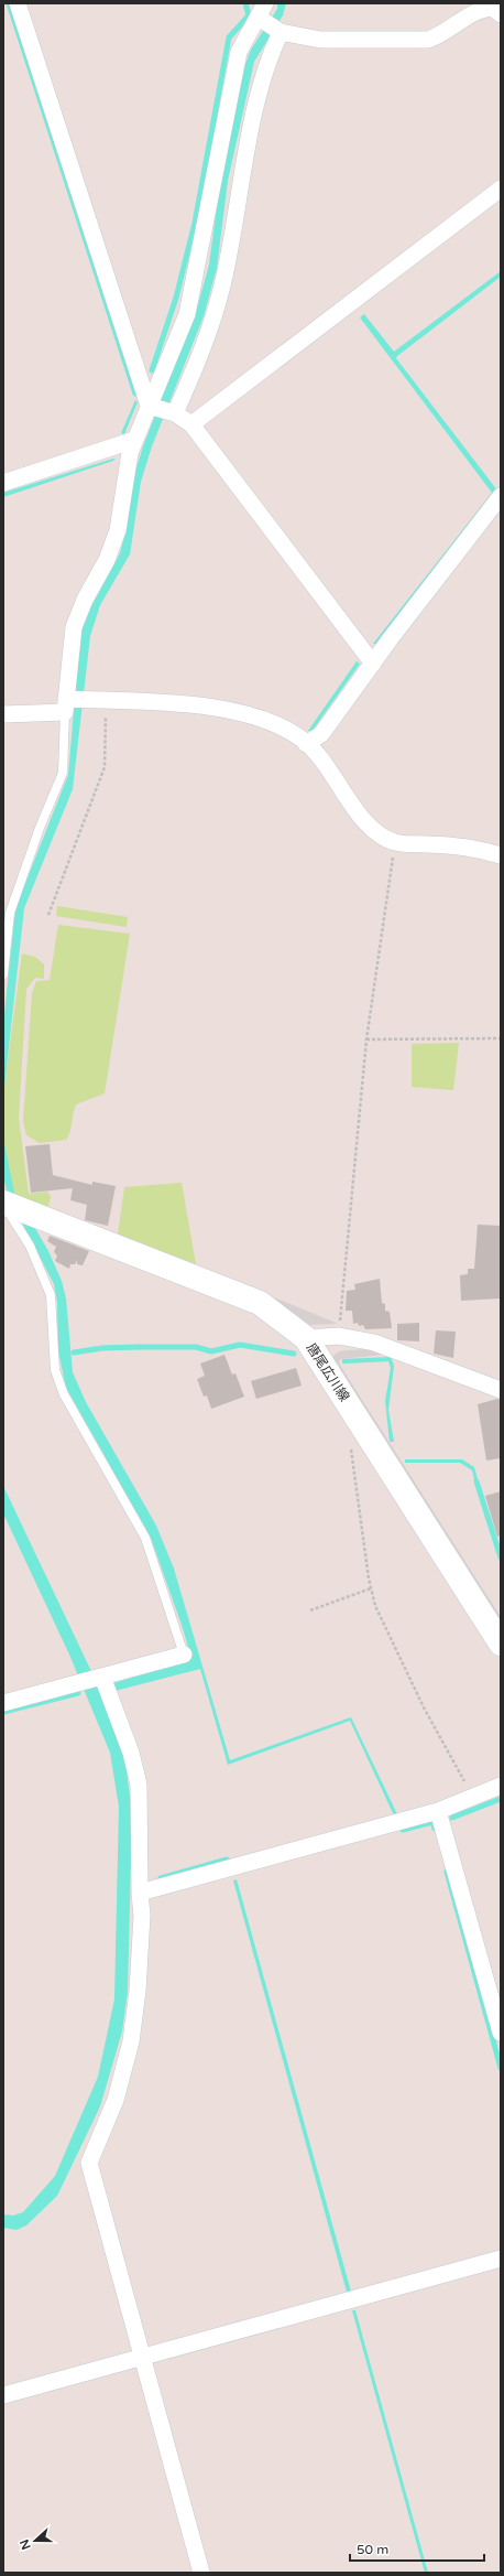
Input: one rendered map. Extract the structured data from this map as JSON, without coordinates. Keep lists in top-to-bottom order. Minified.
{"streets":{"main road":["唐尾広川線"]},"scale_bar":"50 m","north":"left"}
